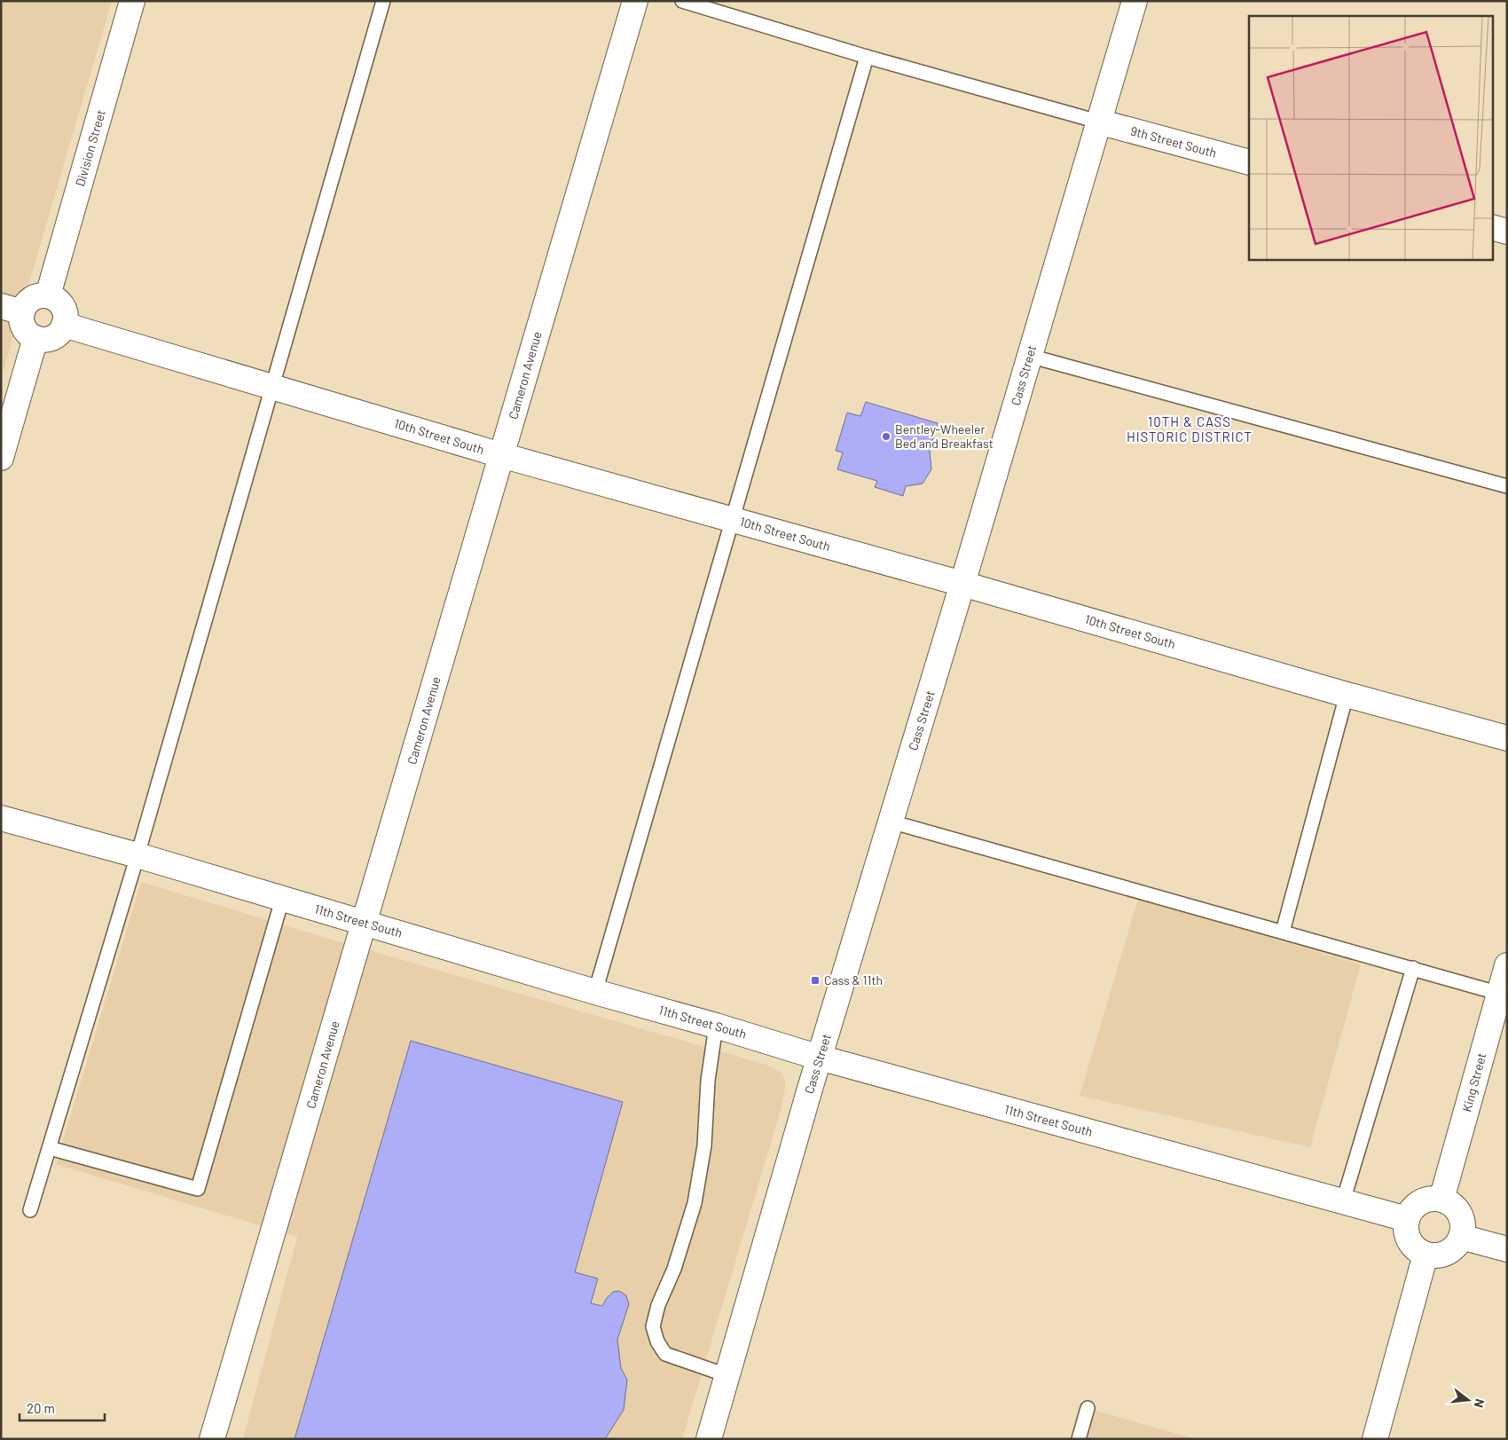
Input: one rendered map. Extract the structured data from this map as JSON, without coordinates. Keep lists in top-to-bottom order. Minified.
{"streets":{"street":["9th Street South","Division Street","Cameron Avenue","Cass Street","10th Street South","11th Street South","King Street"]},"crossings":[["9th Street South","Cass Street"],["Division Street","10th Street South"],["Cameron Avenue","10th Street South"],["Cameron Avenue","11th Street South"],["Cass Street","10th Street South"],["Cass Street","11th Street South"],["11th Street South","King Street"]],"districts":["10TH & CASS HISTORIC DISTRICT"],"places":{"other":["Bentley-Wheeler Bed and Breakfast"],"transit":["Cass & 11th"]},"scale_bar":"20 m","north":"right"}
